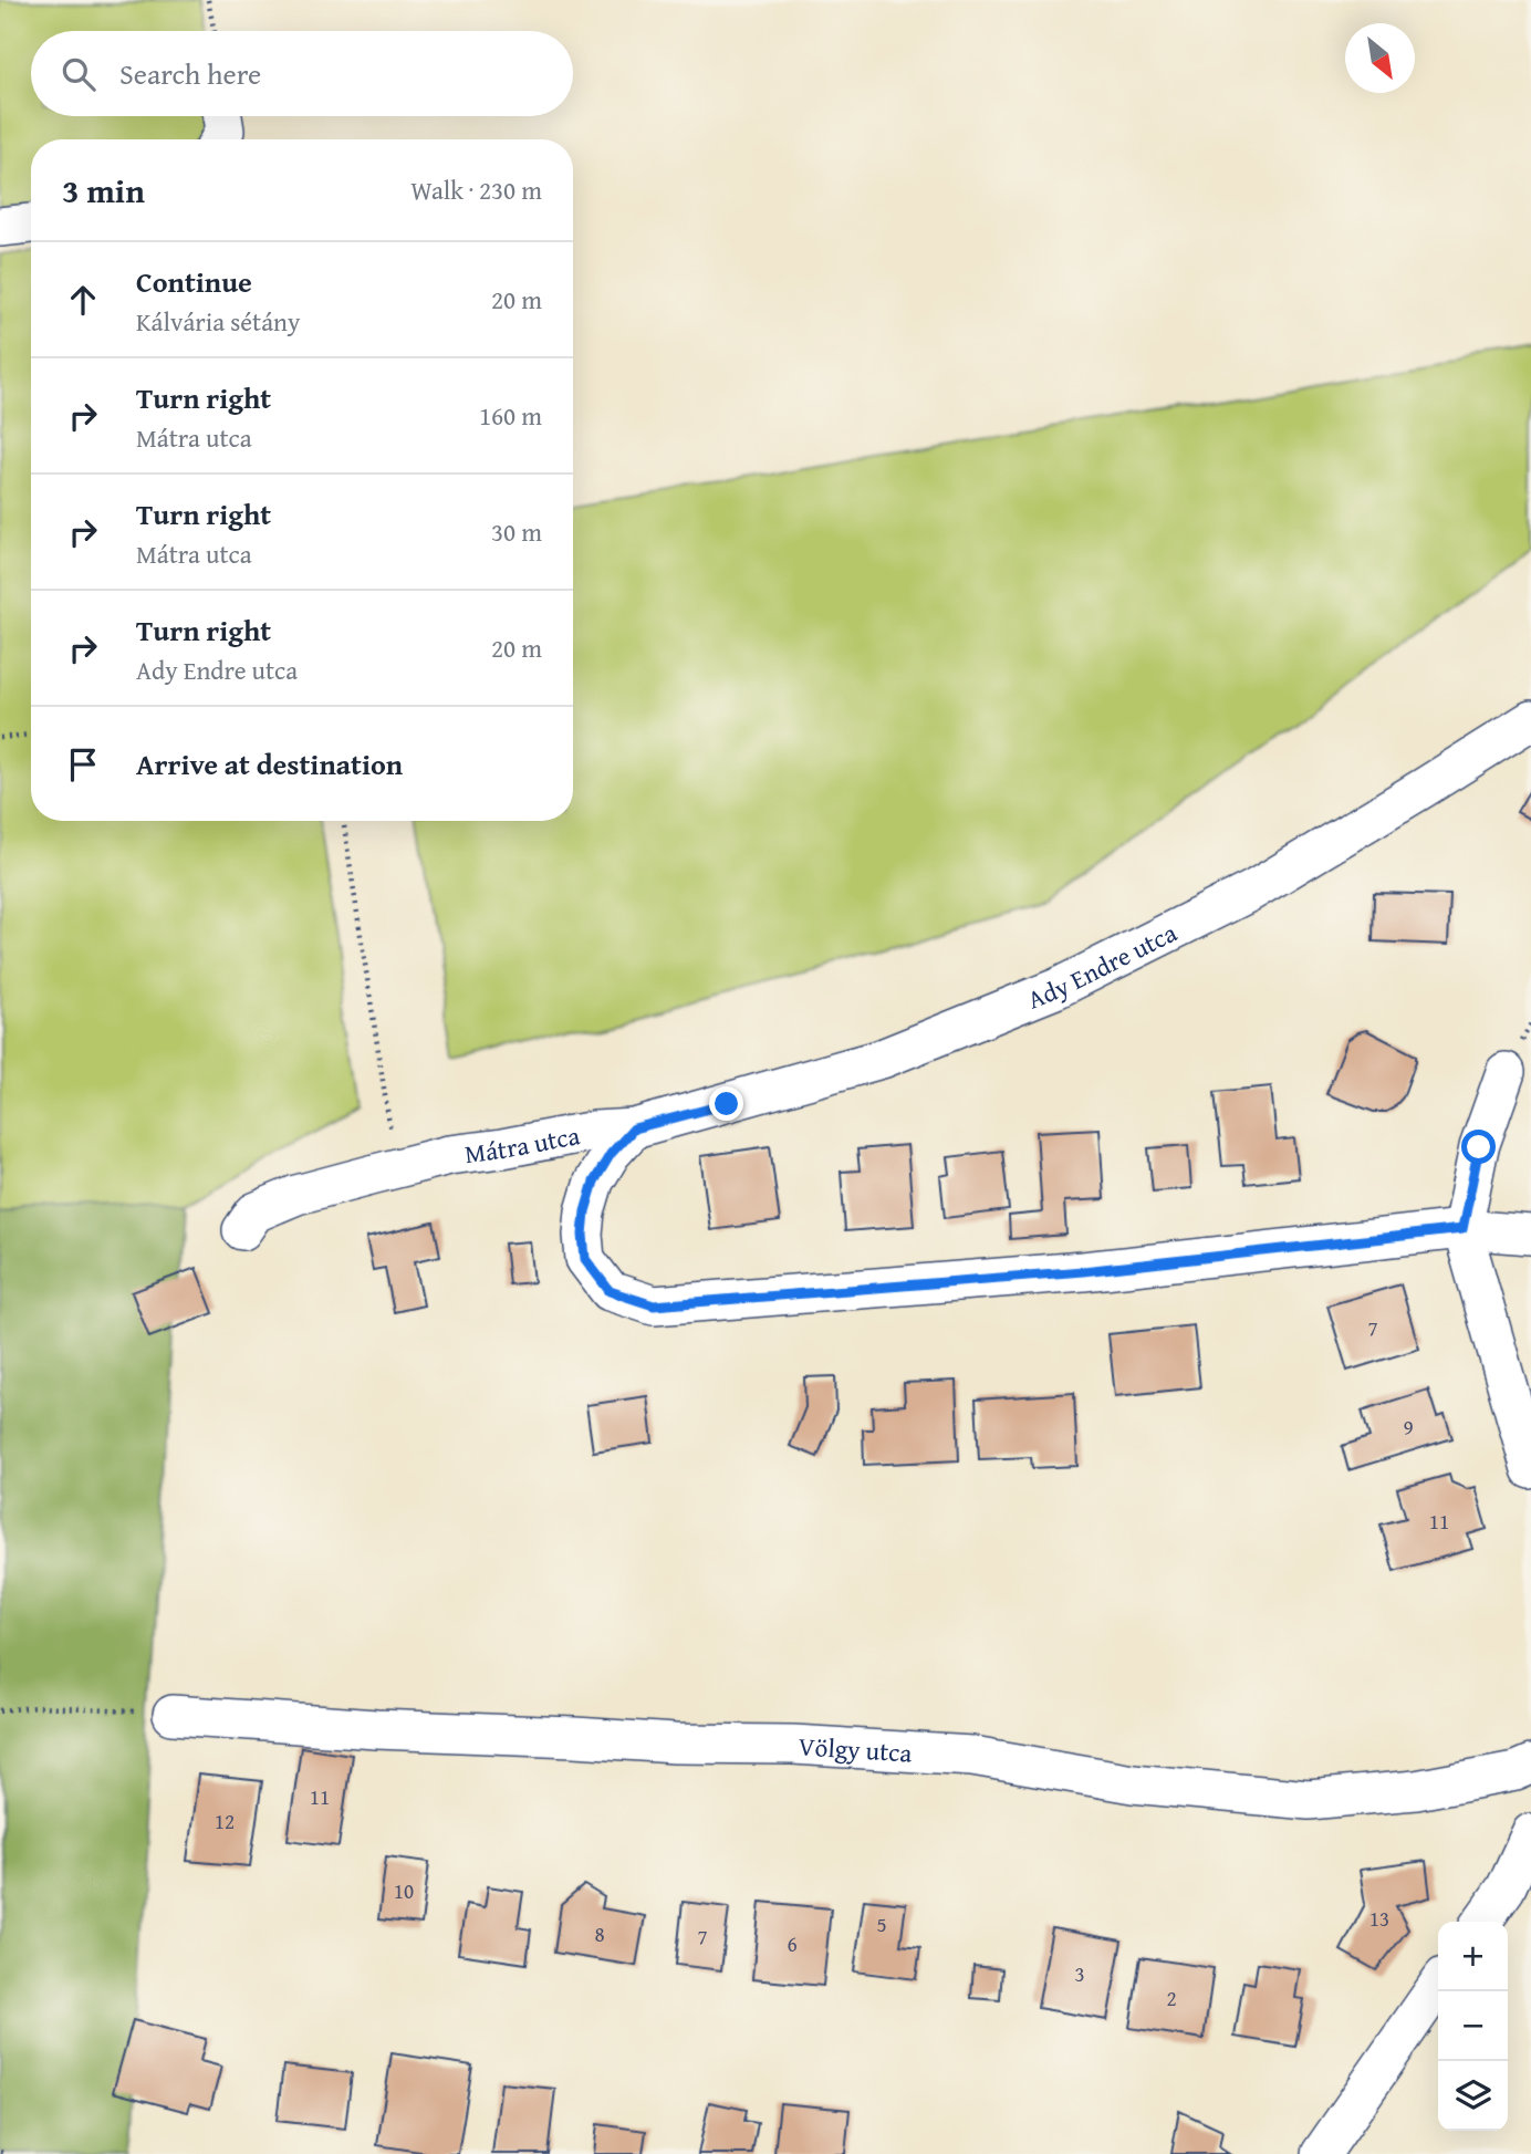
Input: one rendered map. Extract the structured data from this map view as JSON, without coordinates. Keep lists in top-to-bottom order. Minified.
{"streets":{"street":["Ady Endre utca","Mátra utca","Völgy utca"]},"crossings":[["Ady Endre utca","Mátra utca"]],"house_numbers":["7","9","11","11","12","10","13","5","8","7","6","3","2"],"north":"bottom right","page":{"search":"Search here","heading":["3 min","Walk · 230 m"],"list":[["Continue","Kálvária sétány","20 m"],["Turn right","Mátra utca","160 m"],["Turn right","Mátra utca","30 m"],["Turn right","Ady Endre utca","20 m"],"Arrive at destination"],"map_buttons":["+","−"]}}
